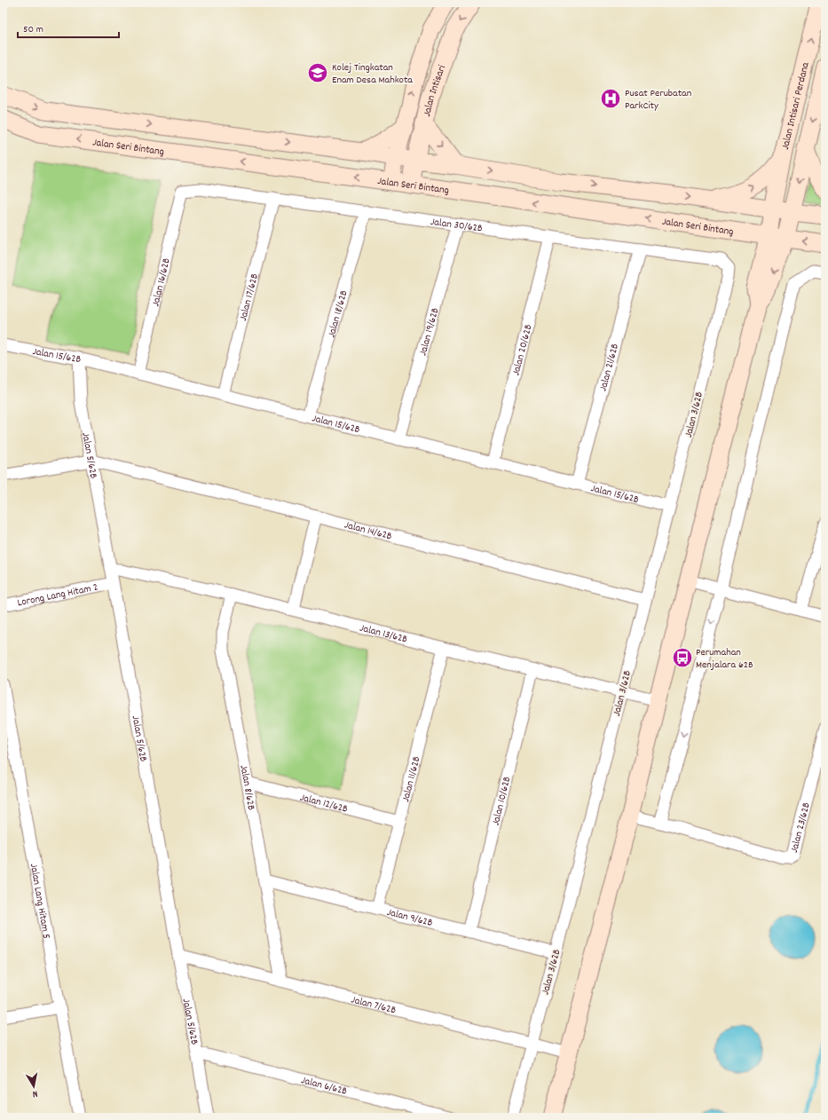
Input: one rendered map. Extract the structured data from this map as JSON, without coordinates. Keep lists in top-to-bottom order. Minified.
{"streets":{"street":["Jalan Intisari","Jalan Intisari Perdana","Jalan Seri Bintang","Jalan 30/62B","Jalan 16/62B","Jalan 17/62B","Jalan 18/62B","Jalan 19/62B","Jalan 20/62B","Jalan 15/62B","Jalan 21/62B","Jalan 3/62B","Jalan 5/62B","Jalan 14/62B","Lorong Lang Hitam 2","Jalan 13/62B","Jalan 11/62B","Jalan 8/62B","Jalan 10/62B","Jalan 12/62B","Jalan 23/62B","Jalan Lang Hitam 5","Jalan 9/62B","Jalan 7/62B","Jalan 6/62B"]},"crossings":[["Jalan Intisari","Jalan Seri Bintang"],["Jalan Intisari Perdana","Jalan Seri Bintang"],["Jalan 30/62B","Jalan 16/62B"],["Jalan 30/62B","Jalan 17/62B"],["Jalan 30/62B","Jalan 18/62B"],["Jalan 30/62B","Jalan 19/62B"],["Jalan 30/62B","Jalan 20/62B"],["Jalan 30/62B","Jalan 21/62B"],["Jalan 30/62B","Jalan 3/62B"],["Jalan 16/62B","Jalan 15/62B"],["Jalan 17/62B","Jalan 15/62B"],["Jalan 18/62B","Jalan 15/62B"],["Jalan 19/62B","Jalan 15/62B"],["Jalan 20/62B","Jalan 15/62B"],["Jalan 15/62B","Jalan 21/62B"],["Jalan 15/62B","Jalan 3/62B"],["Jalan 15/62B","Jalan 5/62B"],["Jalan 3/62B","Jalan 14/62B"],["Jalan 3/62B","Jalan 13/62B"],["Jalan 3/62B","Jalan 9/62B"],["Jalan 3/62B","Jalan 7/62B"],["Jalan 5/62B","Jalan 14/62B"],["Jalan 5/62B","Lorong Lang Hitam 2"],["Jalan 5/62B","Jalan 13/62B"],["Jalan 5/62B","Jalan 7/62B"],["Jalan 5/62B","Jalan 6/62B"],["Jalan 13/62B","Jalan 11/62B"],["Jalan 13/62B","Jalan 8/62B"],["Jalan 13/62B","Jalan 10/62B"],["Jalan 11/62B","Jalan 12/62B"],["Jalan 11/62B","Jalan 9/62B"],["Jalan 8/62B","Jalan 12/62B"],["Jalan 8/62B","Jalan 9/62B"],["Jalan 8/62B","Jalan 7/62B"],["Jalan 10/62B","Jalan 9/62B"]],"places":{"school or university":["Kolej Tingkatan Enam Desa Mahkota"],"hospital":["Pusat Perubatan ParkCity"],"bus stop":["Perumahan Menjalara 62B"]},"scale_bar":"50 m","north":"bottom"}
